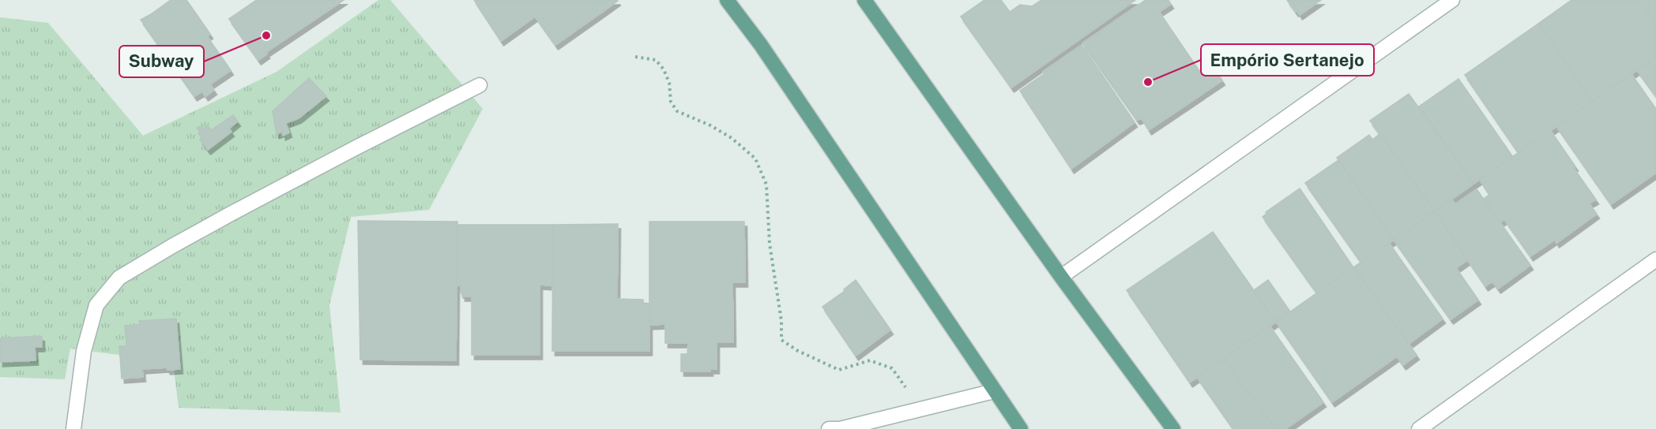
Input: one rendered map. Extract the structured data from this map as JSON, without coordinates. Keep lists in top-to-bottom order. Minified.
{"places":["Subway","Empório Sertanejo"]}
